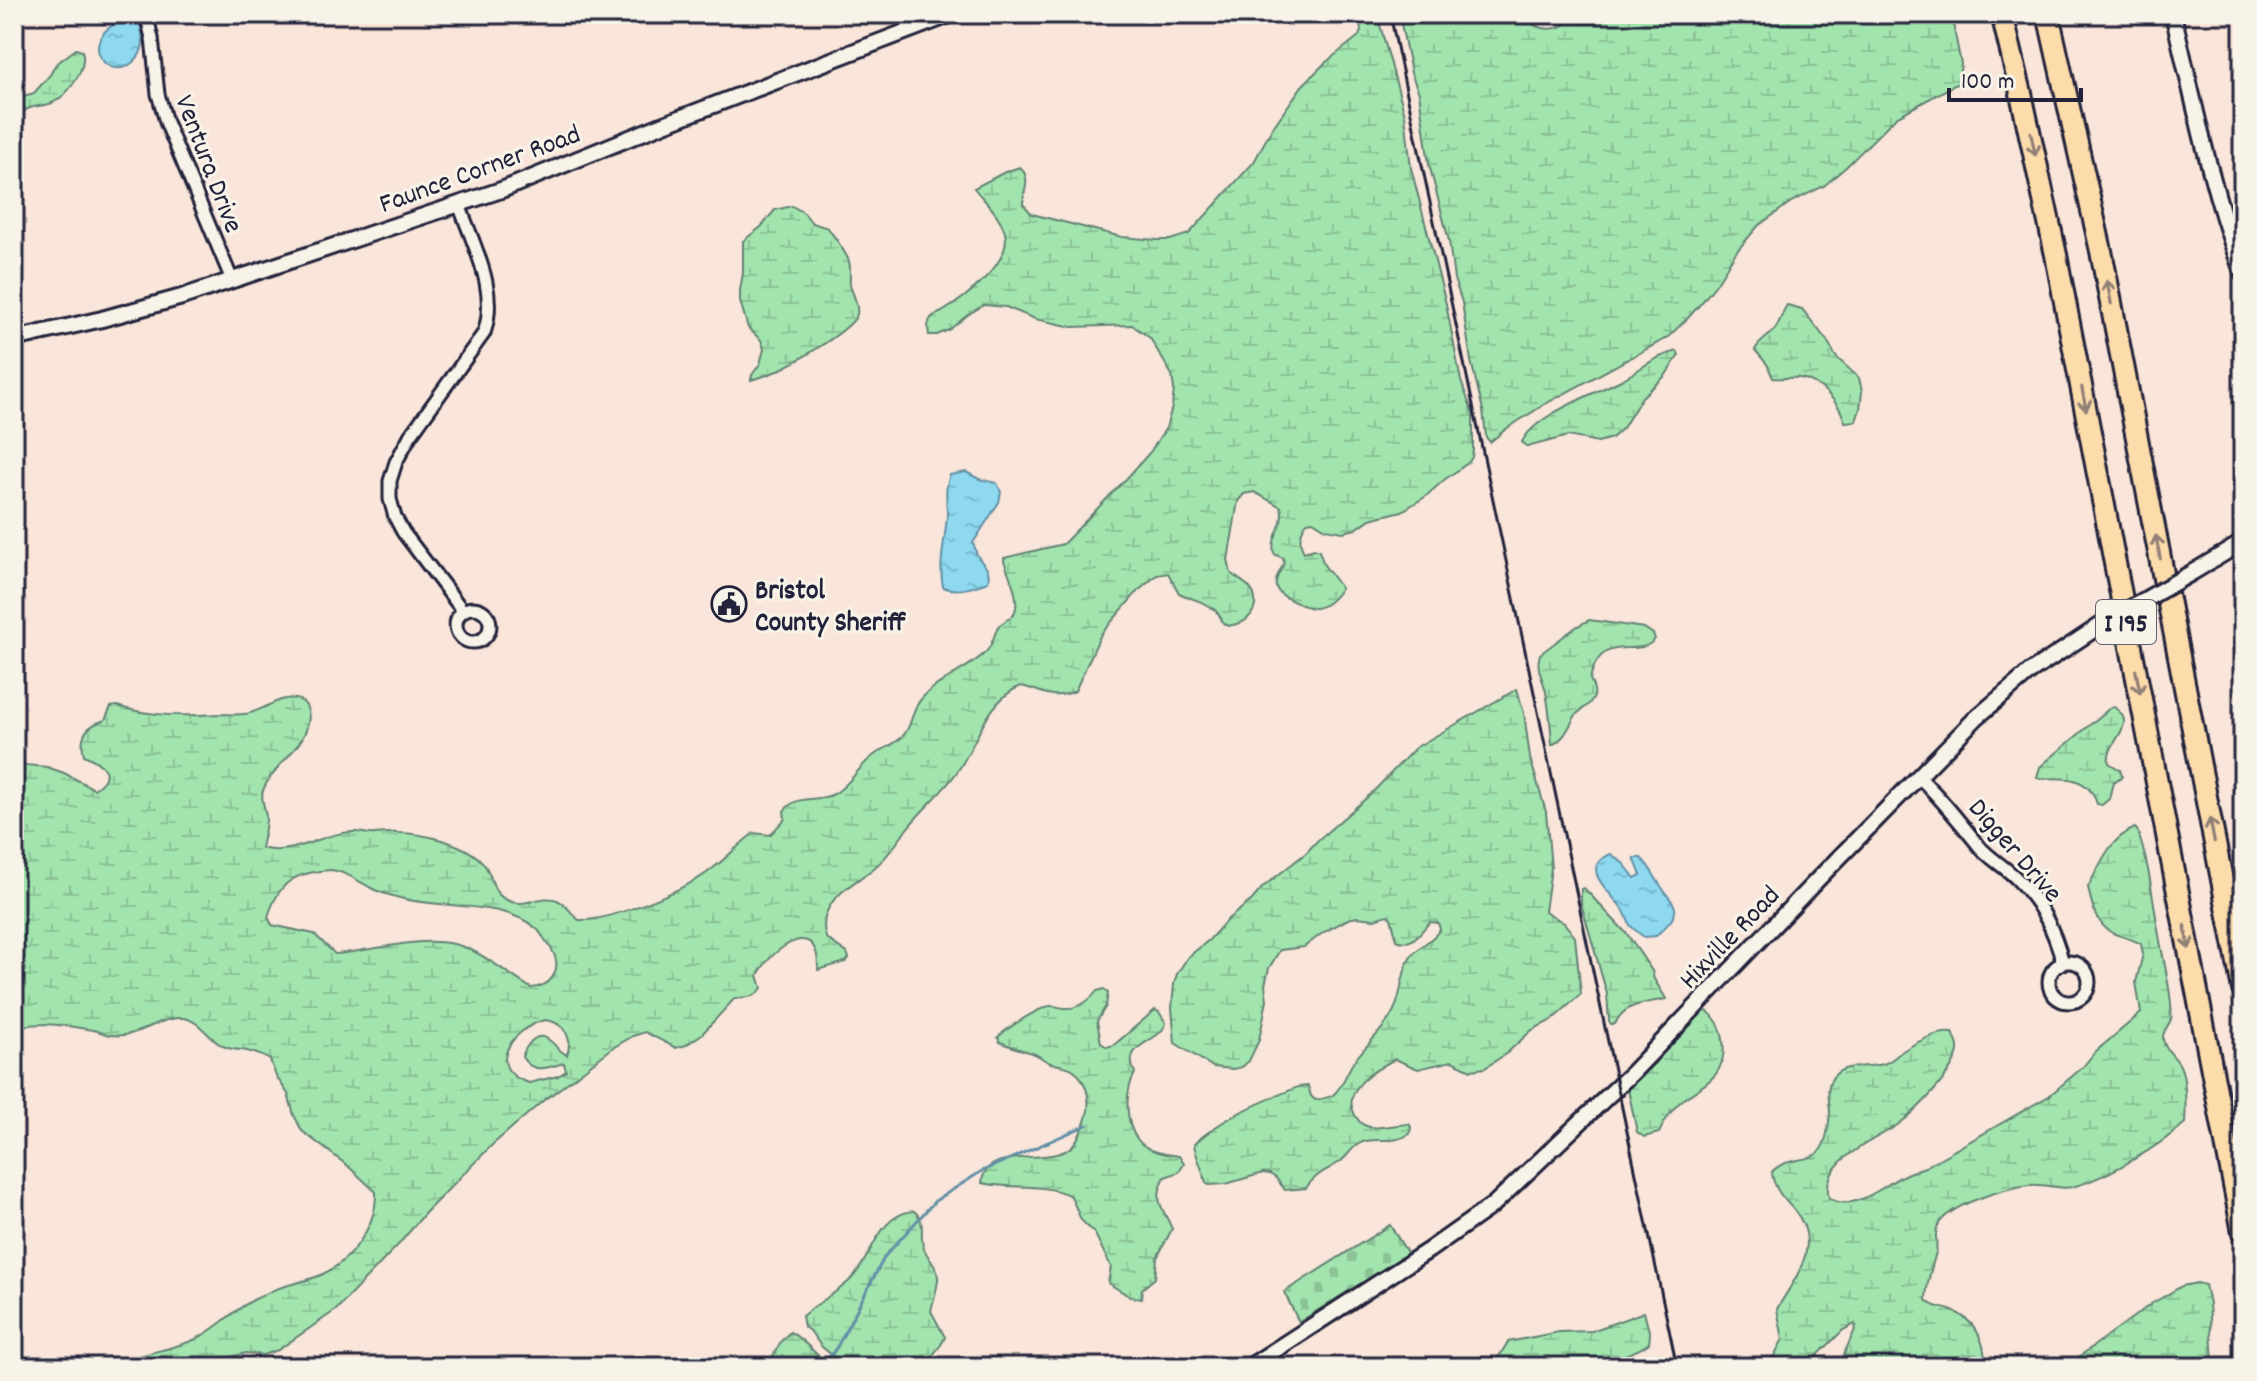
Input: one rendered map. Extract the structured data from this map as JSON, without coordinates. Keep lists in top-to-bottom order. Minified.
{"streets":{"highway":["I 195"],"street":["Ventura Drive","Faunce Corner Road","Digger Drive","Hixville Road"]},"crossings":[["Ventura Drive","Faunce Corner Road"],["Digger Drive","Hixville Road"]],"places":{"public building":["Bristol County Sheriff"]},"scale_bar":"100 m"}
